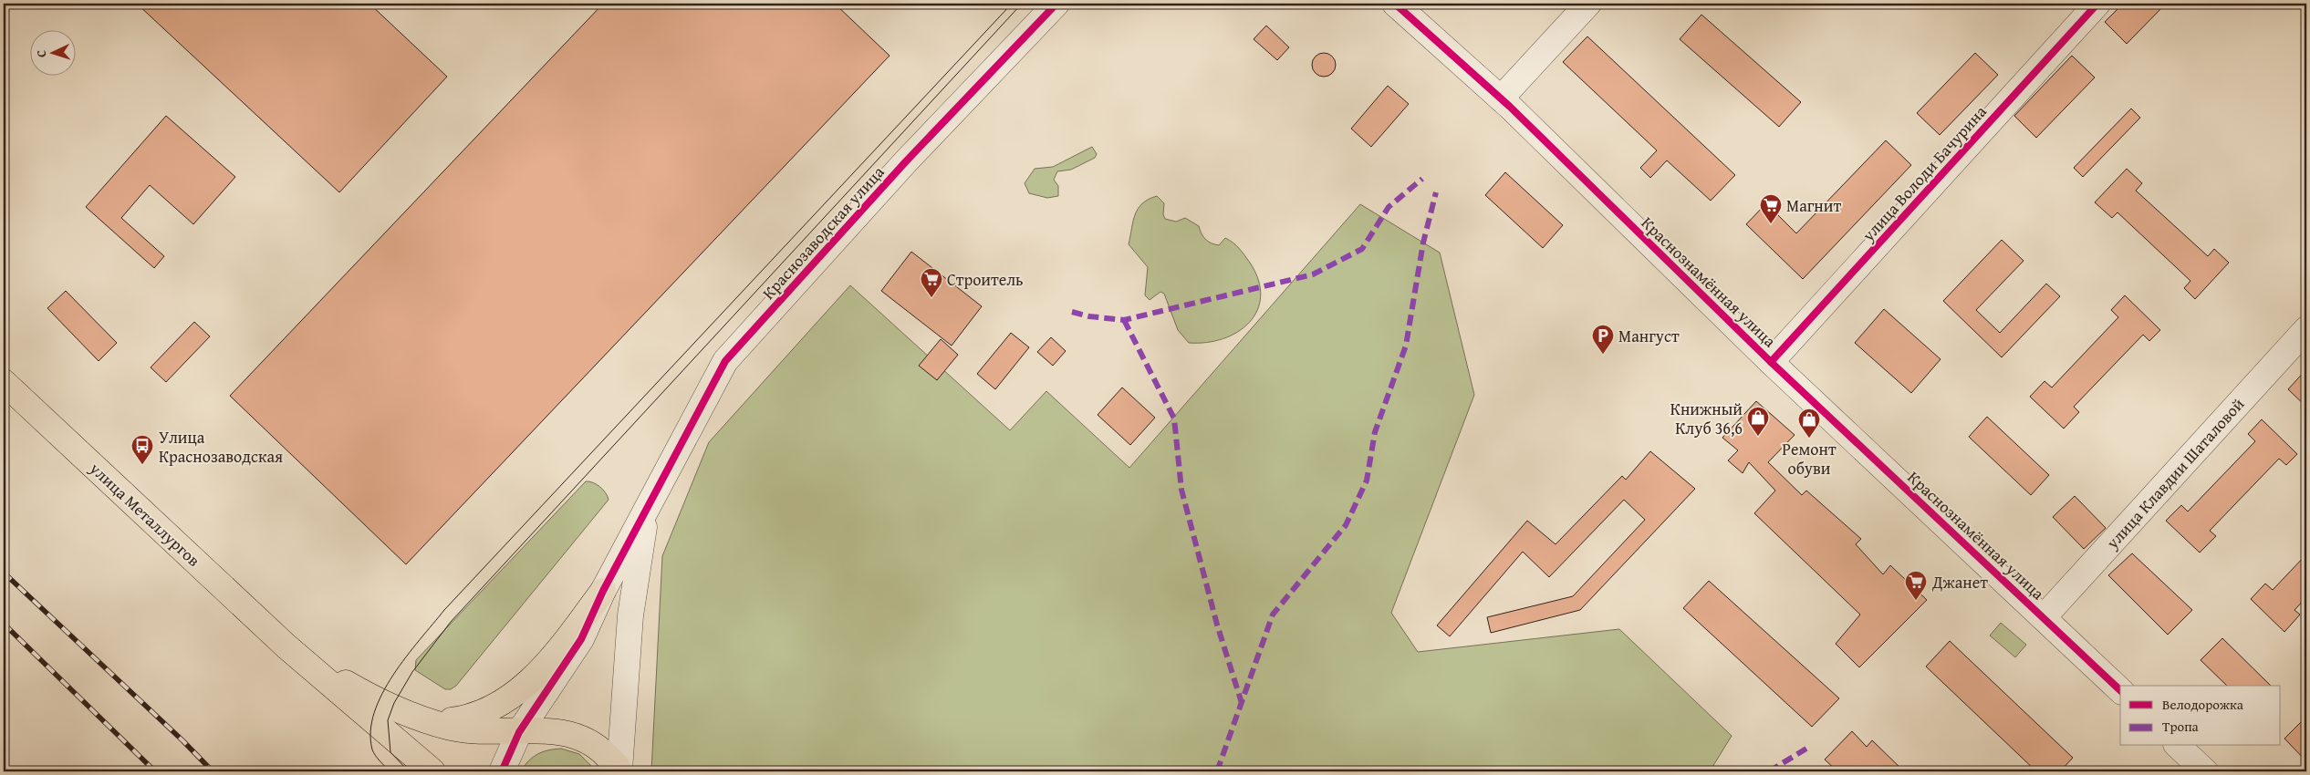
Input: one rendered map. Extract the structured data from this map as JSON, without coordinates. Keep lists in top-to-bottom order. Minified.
{"streets":{"main road":["улица Металлургов"],"street":["улица Володи Бачурина","Краснозаводская улица","Краснознамённая улица","улица Клавдии Шаталовой"]},"crossings":[["улица Володи Бачурина","Краснознамённая улица"],["Краснознамённая улица","улица Клавдии Шаталовой"]],"places":{"supermarket":["Магнит","Строитель","Джанет"],"parking":["Мангуст"],"shop":["Книжный Клуб 36,6","Ремонт обуви"],"bus stop":["Улица Краснозаводская"]},"legend":["Велодорожка","Тропа"],"north":"left"}
